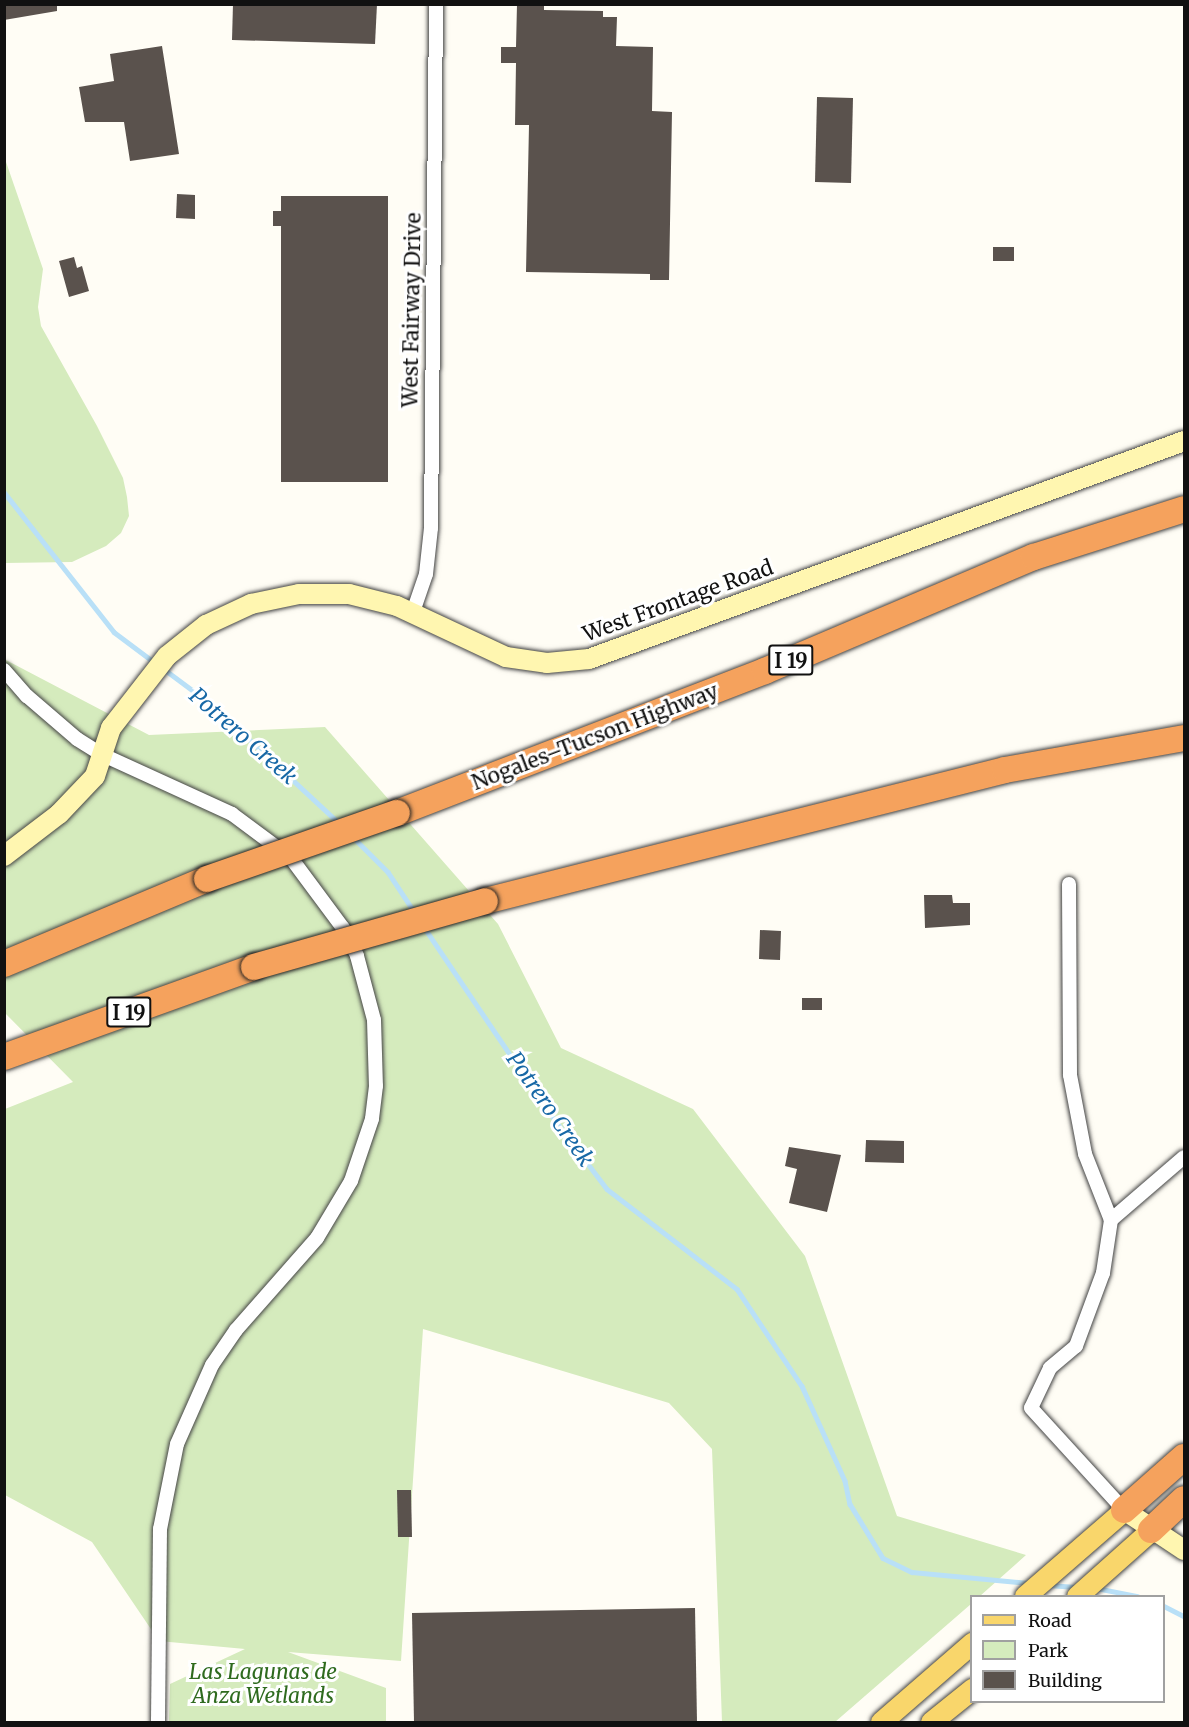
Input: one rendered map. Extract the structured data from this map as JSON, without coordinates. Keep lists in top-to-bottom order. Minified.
{"streets":{"highway":["I 19","Nogales–Tucson Highway"],"street":["West Fairway Drive","West Frontage Road"]},"crossings":[["West Fairway Drive","West Frontage Road"]],"water":["Potrero Creek"],"parks":["Las Lagunas de Anza Wetlands"],"legend":["Road","Park","Building"]}
